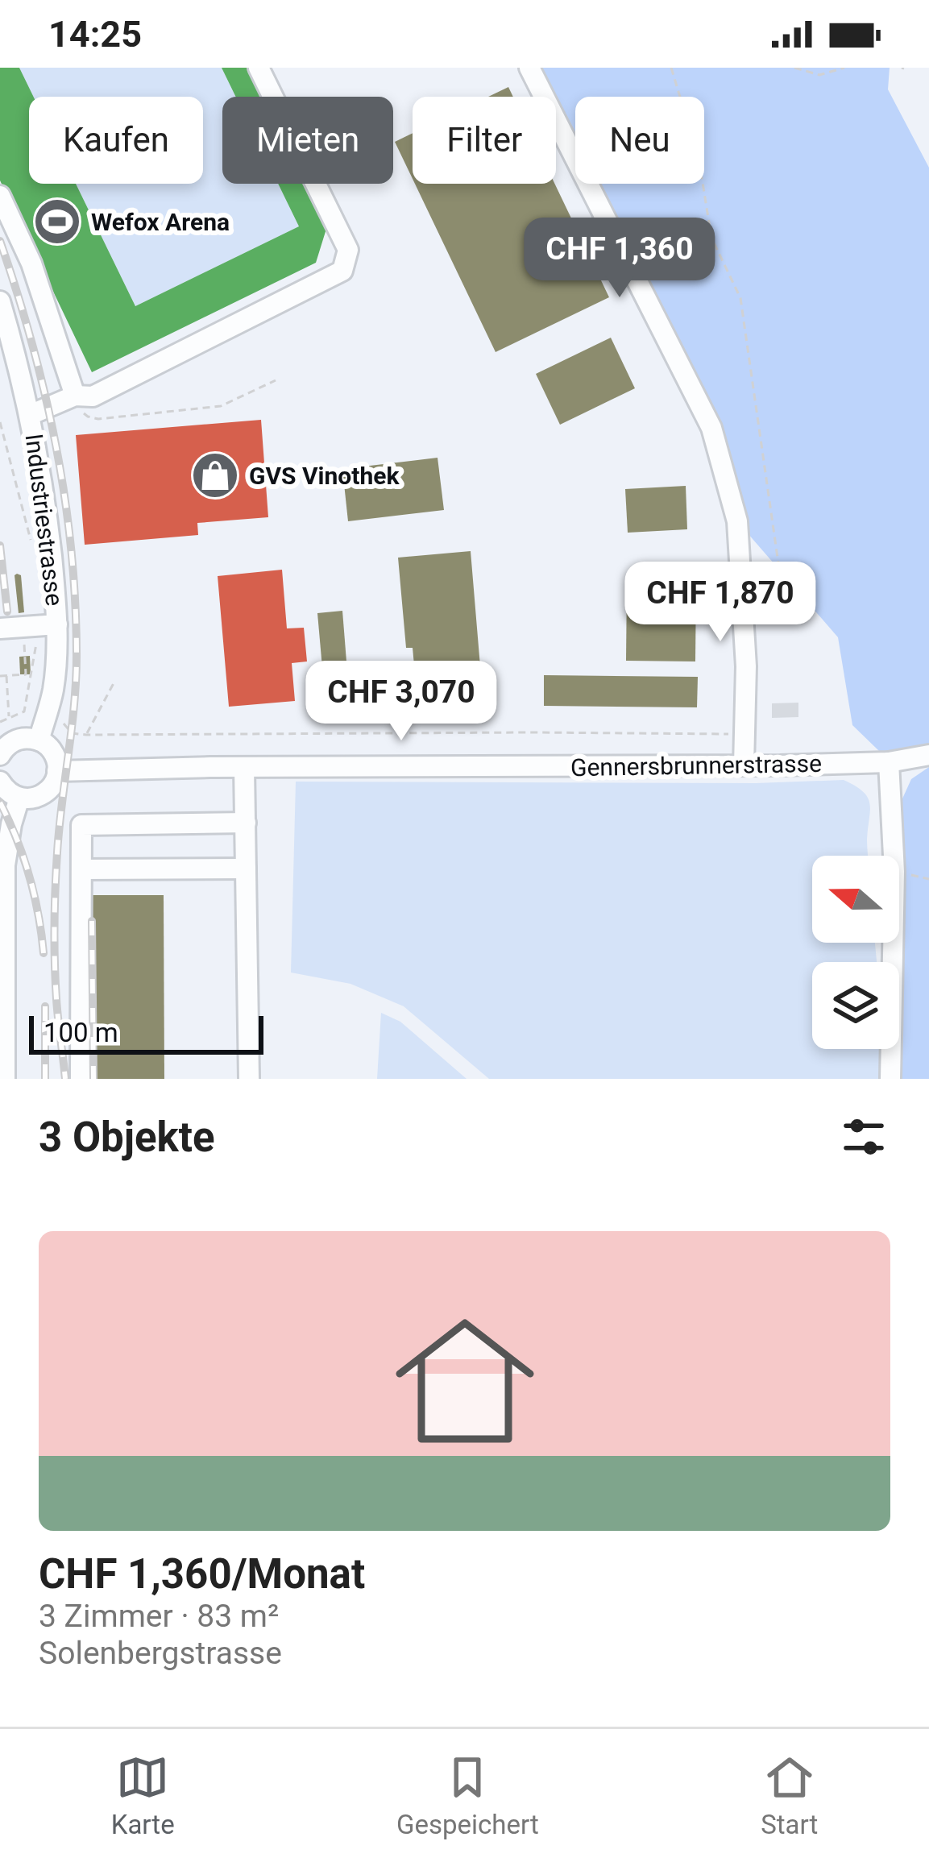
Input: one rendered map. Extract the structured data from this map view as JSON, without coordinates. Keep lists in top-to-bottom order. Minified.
{"streets":{"street":["Industriestrasse","Gennersbrunnerstrasse"]},"places":{"sports":["Wefox Arena"],"shop":["GVS Vinothek"]},"scale_bar":"100 m","north":"left","page":{"status":"14:25","chip":["Kaufen","Mieten","Filter","Neu"],"price":["CHF 1,360","CHF 1,870","CHF 3,070"],"scale":"100 m","heading":"3 Objekte","list":[{"name":"CHF 1,360/Monat","note":"3 Zimmer · 83 m² · Solenbergstrasse"}],"tabs":["Karte","Gespeichert","Start"]}}
